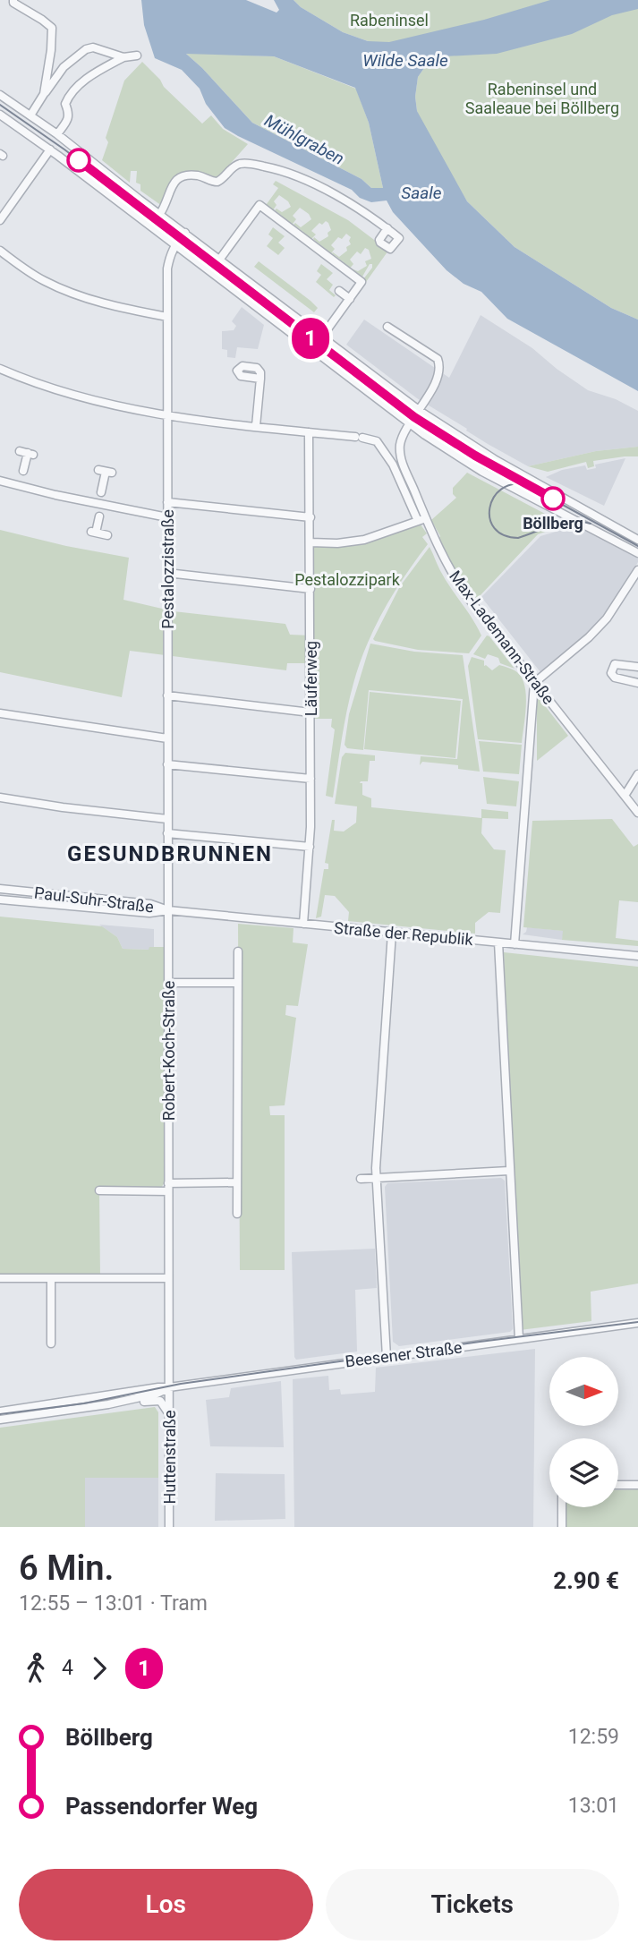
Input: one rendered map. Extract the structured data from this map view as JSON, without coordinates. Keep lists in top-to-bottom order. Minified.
{"streets":{"street":["Pestalozzistraße","Max-Lademann-Straße","Läuferweg","Paul-Suhr-Straße","Straße der Republik","Robert-Koch-Straße","Beesener Straße","Huttenstraße"]},"crossings":[["Pestalozzistraße","Paul-Suhr-Straße"],["Pestalozzistraße","Straße der Republik"],["Pestalozzistraße","Robert-Koch-Straße"],["Max-Lademann-Straße","Läuferweg"],["Läuferweg","Straße der Republik"],["Paul-Suhr-Straße","Straße der Republik"],["Paul-Suhr-Straße","Robert-Koch-Straße"],["Straße der Republik","Robert-Koch-Straße"],["Robert-Koch-Straße","Beesener Straße"],["Robert-Koch-Straße","Huttenstraße"],["Beesener Straße","Huttenstraße"]],"districts":["GESUNDBRUNNEN"],"water":["Wilde Saale","Mühlgraben","Saale"],"parks":["Rabeninsel","Rabeninsel und Saaleaue bei Böllberg","Pestalozzipark"],"places":["Böllberg"],"lines":["tram line 1"],"north":"right","page":{"on_map":"1","heading":["6 Min.","12:55 – 13:01 · Tram","2.90 €"],"legs":["4","1"],"list":[{"name":"Böllberg","value":"12:59"},{"name":"Passendorfer Weg","value":"13:01"}],"buttons":["Los","Tickets"]}}
